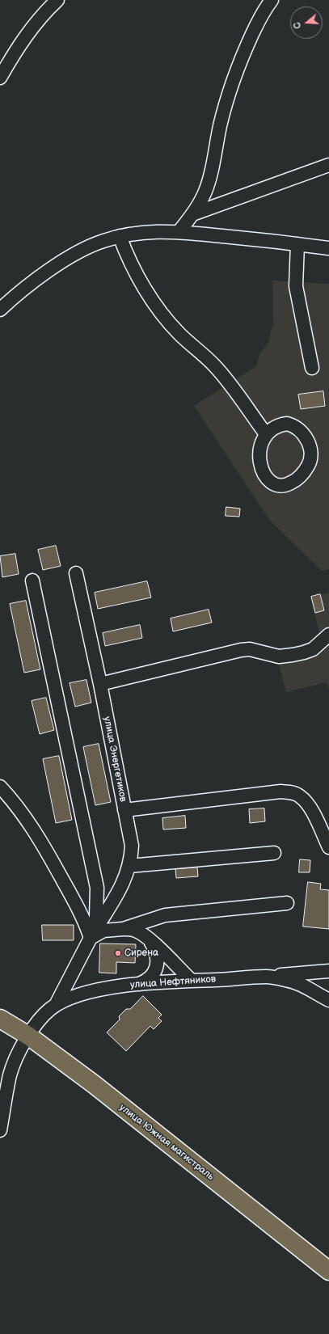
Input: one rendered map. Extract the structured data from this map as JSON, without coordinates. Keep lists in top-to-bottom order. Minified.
{"streets":{"highway":["улица Южная магистраль"],"street":["улица Энергетиков","улица Нефтяников"]},"crossings":[["улица Нефтяников","улица Южная магистраль"]],"places":["Сирена"],"north":"left"}
